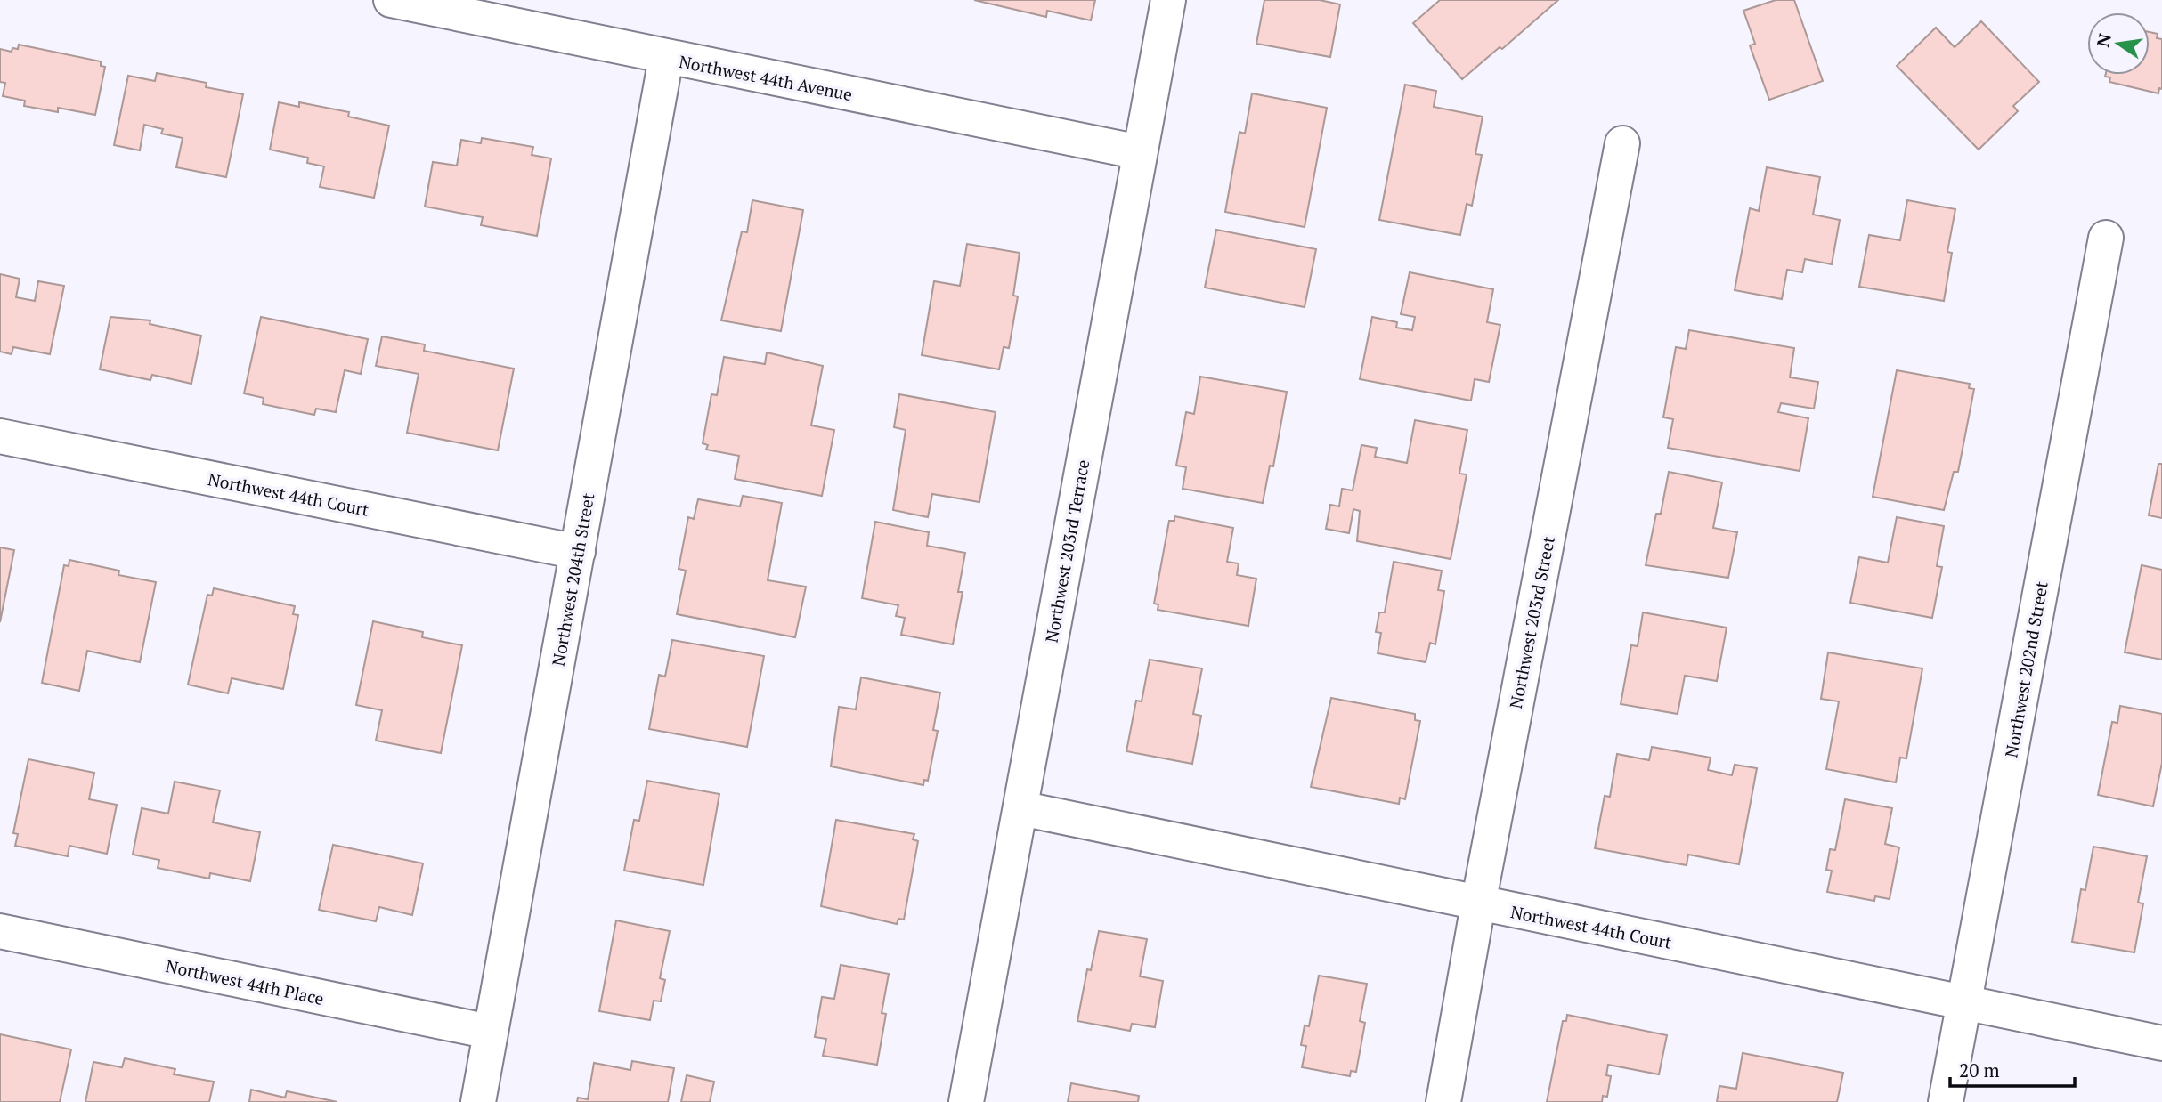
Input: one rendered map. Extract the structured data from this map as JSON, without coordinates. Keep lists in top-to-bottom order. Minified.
{"streets":{"street":["Northwest 44th Avenue","Northwest 44th Court","Northwest 203rd Terrace","Northwest 204th Street","Northwest 203rd Street","Northwest 202nd Street","Northwest 44th Place"]},"crossings":[["Northwest 44th Avenue","Northwest 203rd Terrace"],["Northwest 44th Avenue","Northwest 204th Street"],["Northwest 44th Court","Northwest 203rd Terrace"],["Northwest 44th Court","Northwest 204th Street"],["Northwest 44th Court","Northwest 203rd Street"],["Northwest 44th Court","Northwest 202nd Street"],["Northwest 204th Street","Northwest 44th Place"]],"scale_bar":"20 m","north":"left"}
